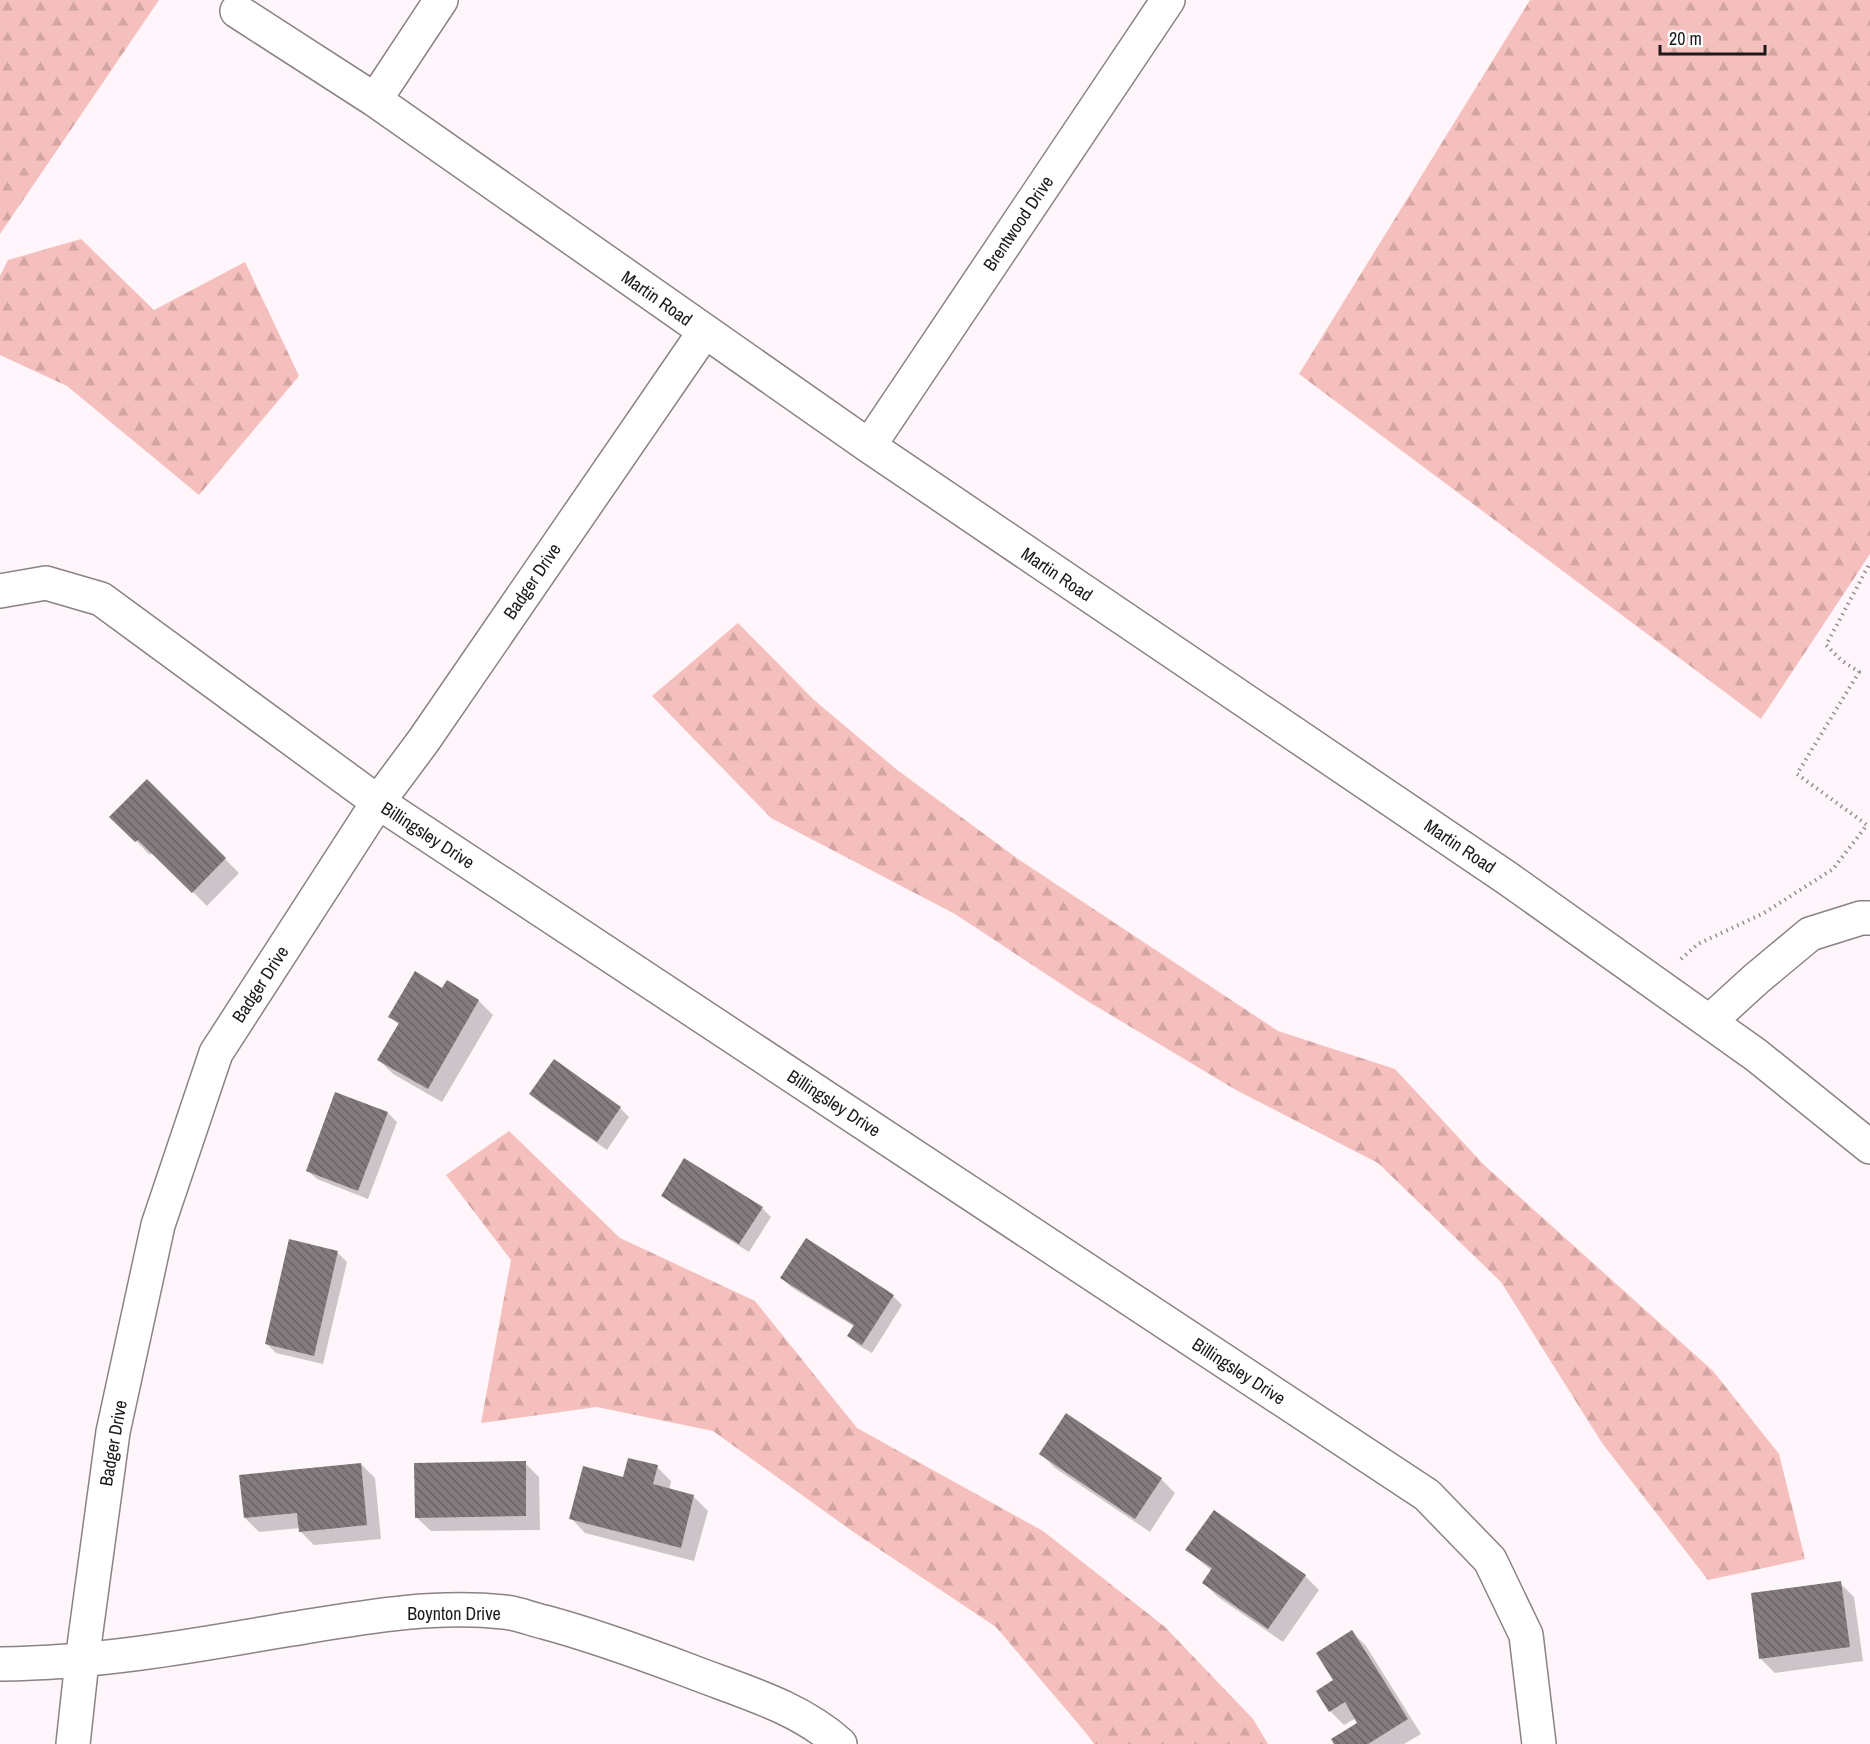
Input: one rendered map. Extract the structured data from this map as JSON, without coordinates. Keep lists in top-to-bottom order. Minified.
{"streets":{"street":["Brentwood Drive","Martin Road","Badger Drive","Billingsley Drive","Boynton Drive"]},"crossings":[["Brentwood Drive","Martin Road"],["Martin Road","Badger Drive"],["Badger Drive","Billingsley Drive"],["Badger Drive","Boynton Drive"]],"scale_bar":"20 m"}
